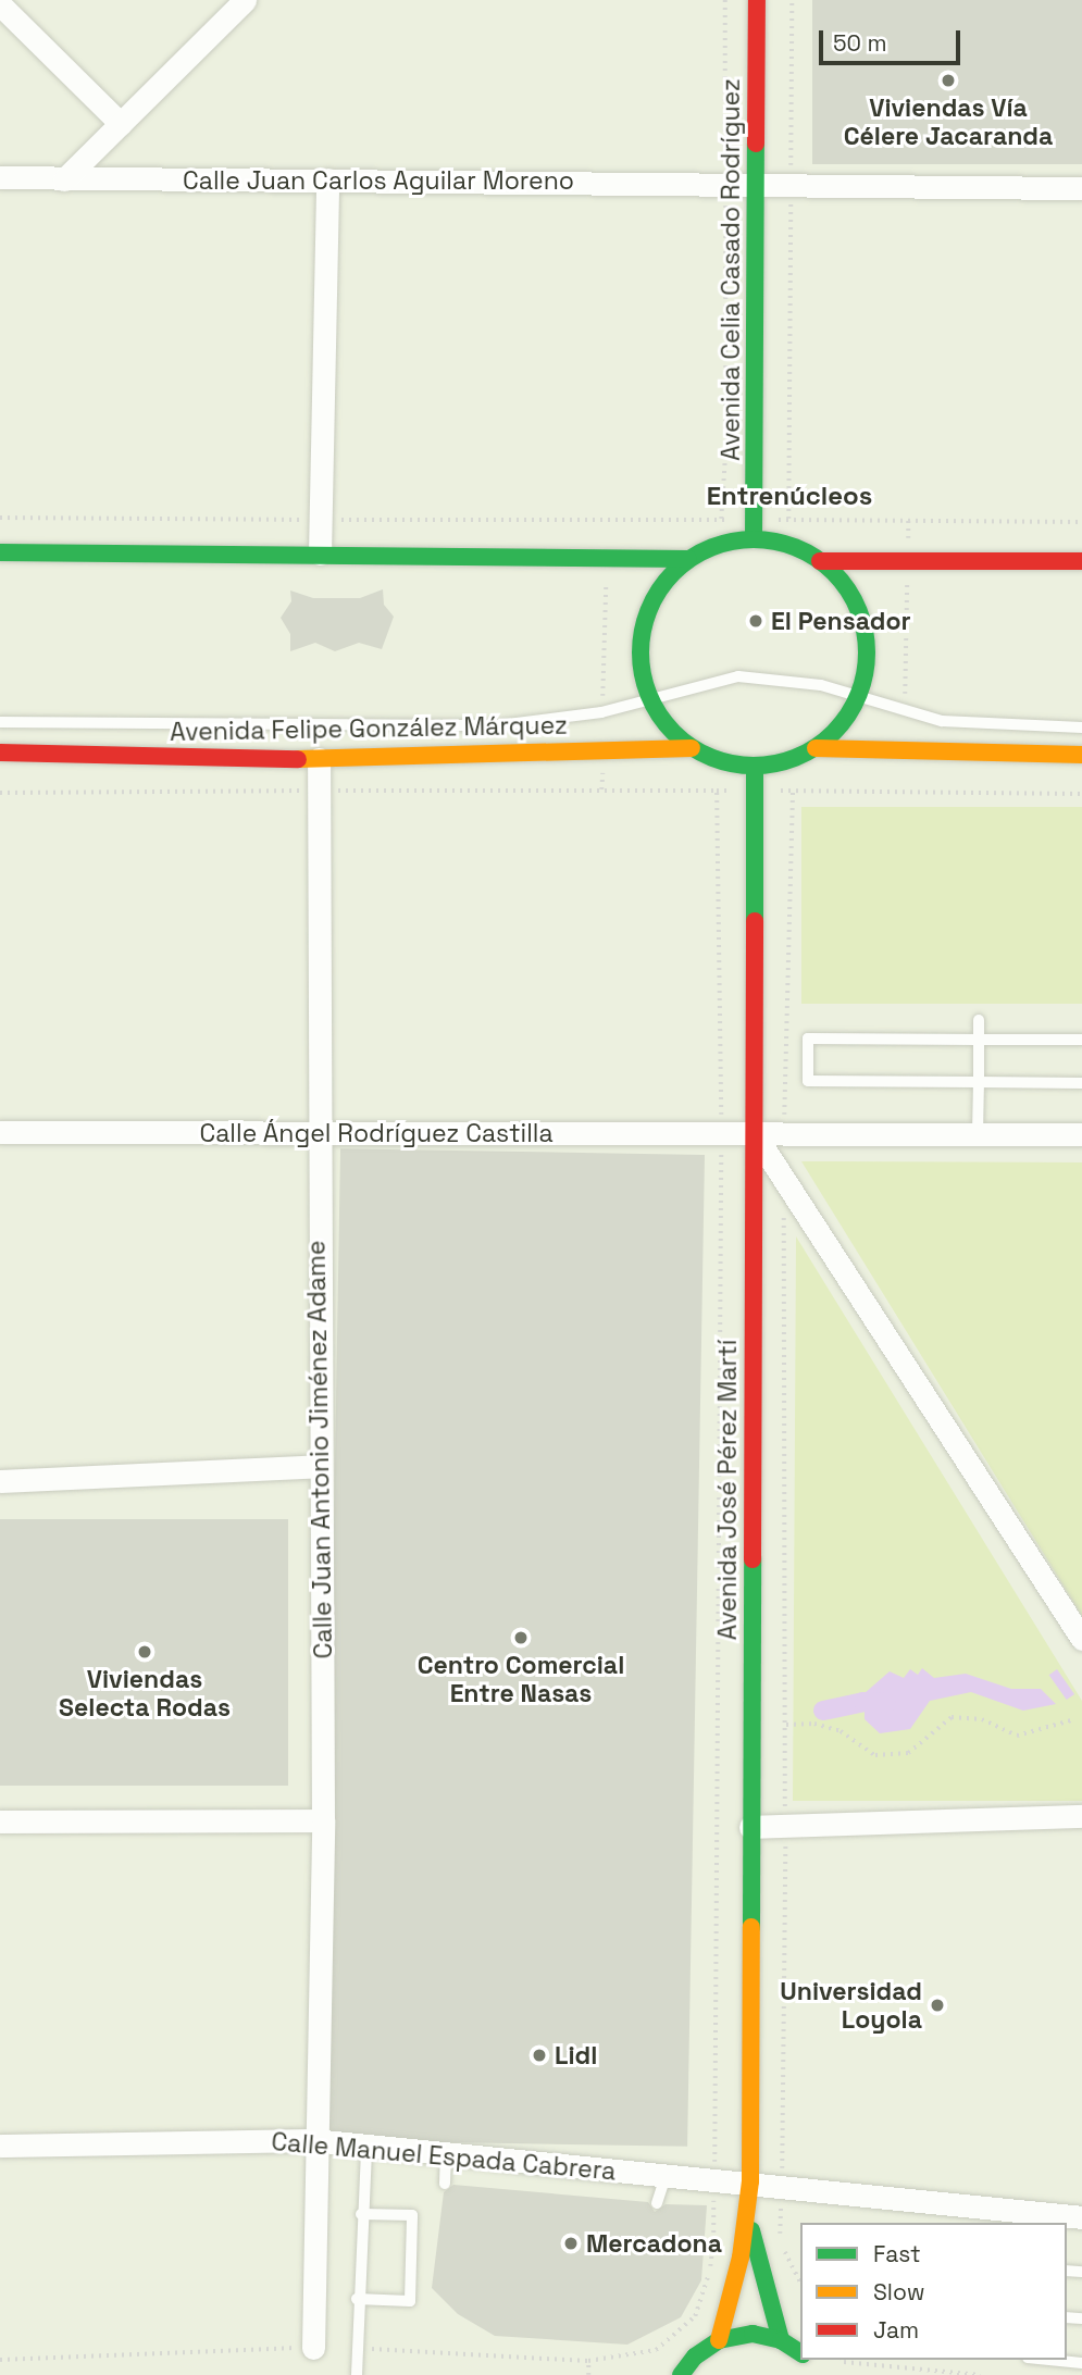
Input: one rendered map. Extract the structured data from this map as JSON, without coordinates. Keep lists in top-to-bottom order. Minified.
{"streets":{"main road":["Avenida Celia Casado Rodríguez","Avenida Felipe González Márquez","Avenida José Pérez Martí"],"street":["Calle Juan Carlos Aguilar Moreno","Calle Ángel Rodríguez Castilla","Calle Juan Antonio Jiménez Adame","Calle Manuel Espada Cabrera"]},"crossings":[["Calle Juan Carlos Aguilar Moreno","Avenida Celia Casado Rodríguez"],["Avenida Felipe González Márquez","Calle Juan Antonio Jiménez Adame"],["Calle Ángel Rodríguez Castilla","Calle Juan Antonio Jiménez Adame"],["Calle Ángel Rodríguez Castilla","Avenida José Pérez Martí"],["Calle Juan Antonio Jiménez Adame","Calle Manuel Espada Cabrera"],["Avenida José Pérez Martí","Calle Manuel Espada Cabrera"]],"districts":["Entrenúcleos"],"places":["Viviendas Vía Célere Jacaranda","El Pensador","Centro Comercial Entre Nasas","Viviendas Selecta Rodas","Universidad Loyola","Lidl","Mercadona"],"legend":["Fast","Slow","Jam"],"scale_bar":"50 m"}
